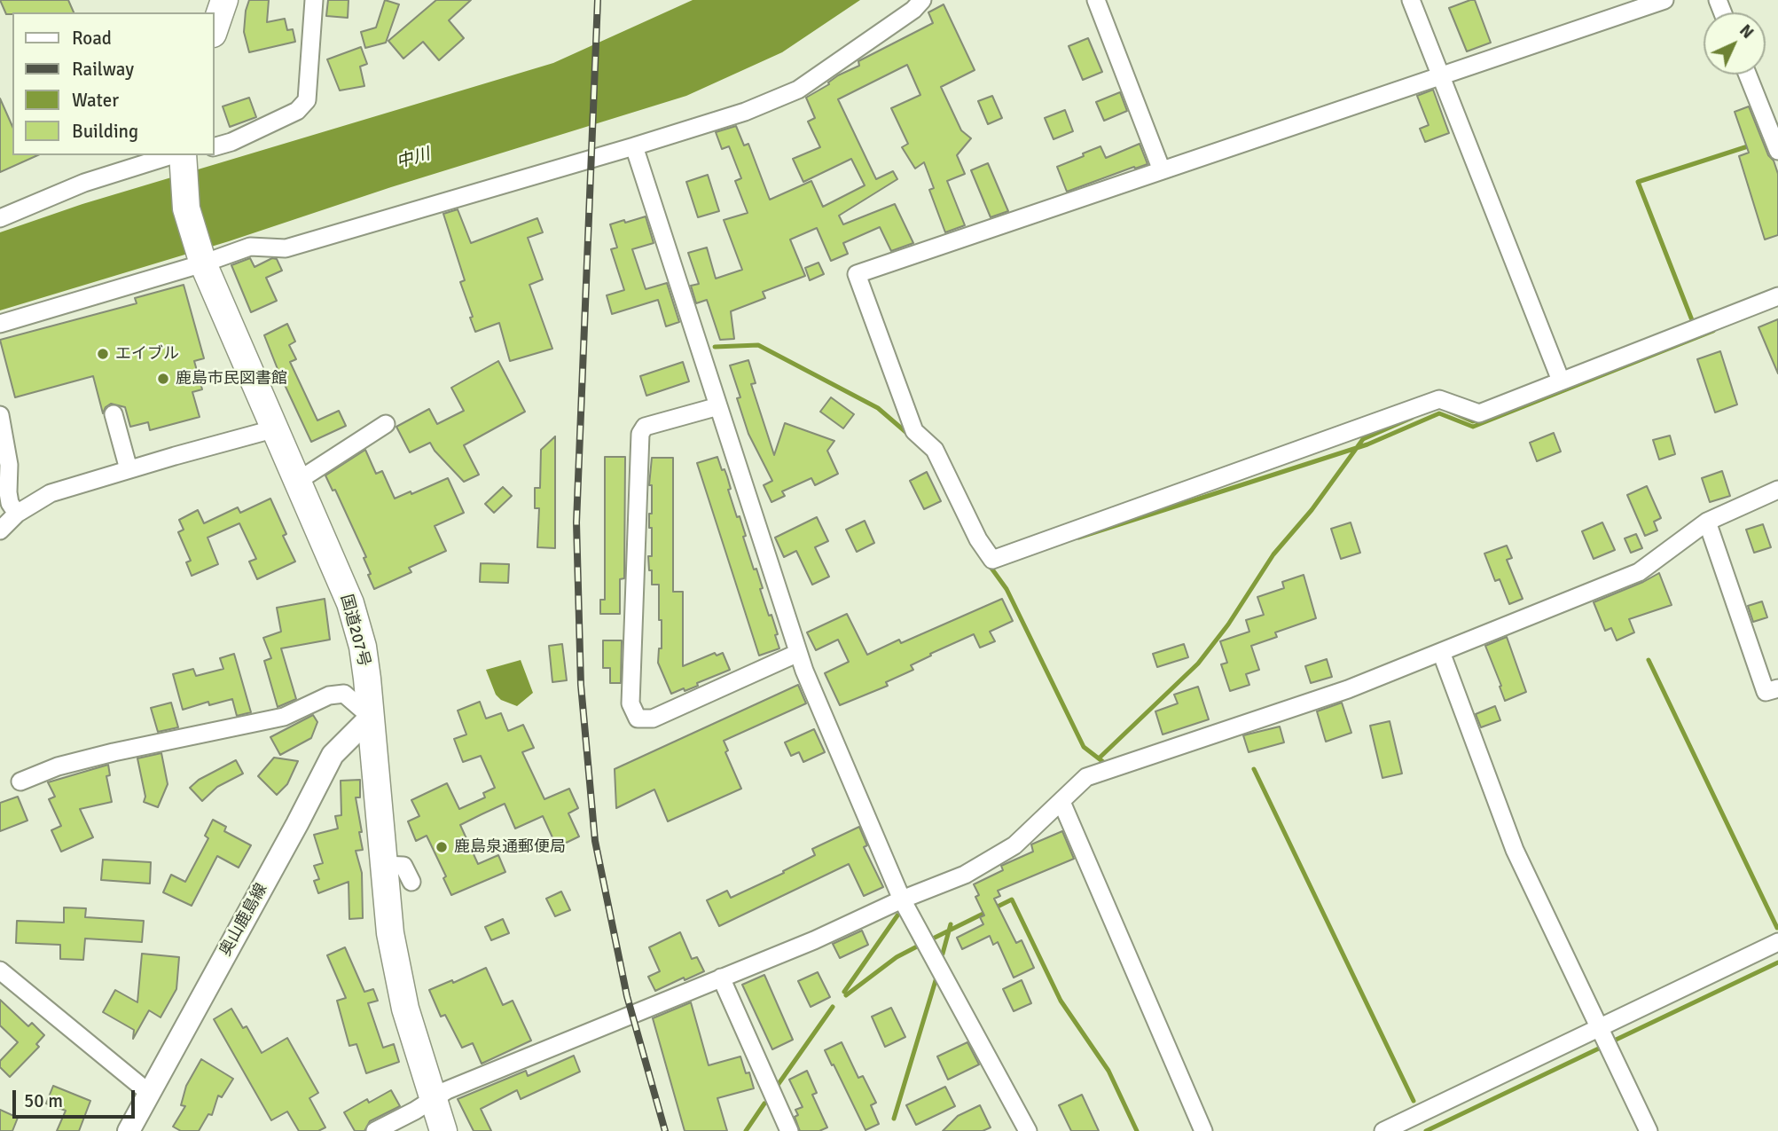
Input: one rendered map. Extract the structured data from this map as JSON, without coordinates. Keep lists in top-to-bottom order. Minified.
{"streets":{"highway":["国道207号"],"main road":["奥山鹿島線"]},"crossings":[["国道207号","奥山鹿島線"]],"water":["中川"],"places":["エイブル","鹿島市民図書館","鹿島泉通郵便局"],"legend":["Road","Railway","Water","Building"],"scale_bar":"50 m","north":"top right"}
